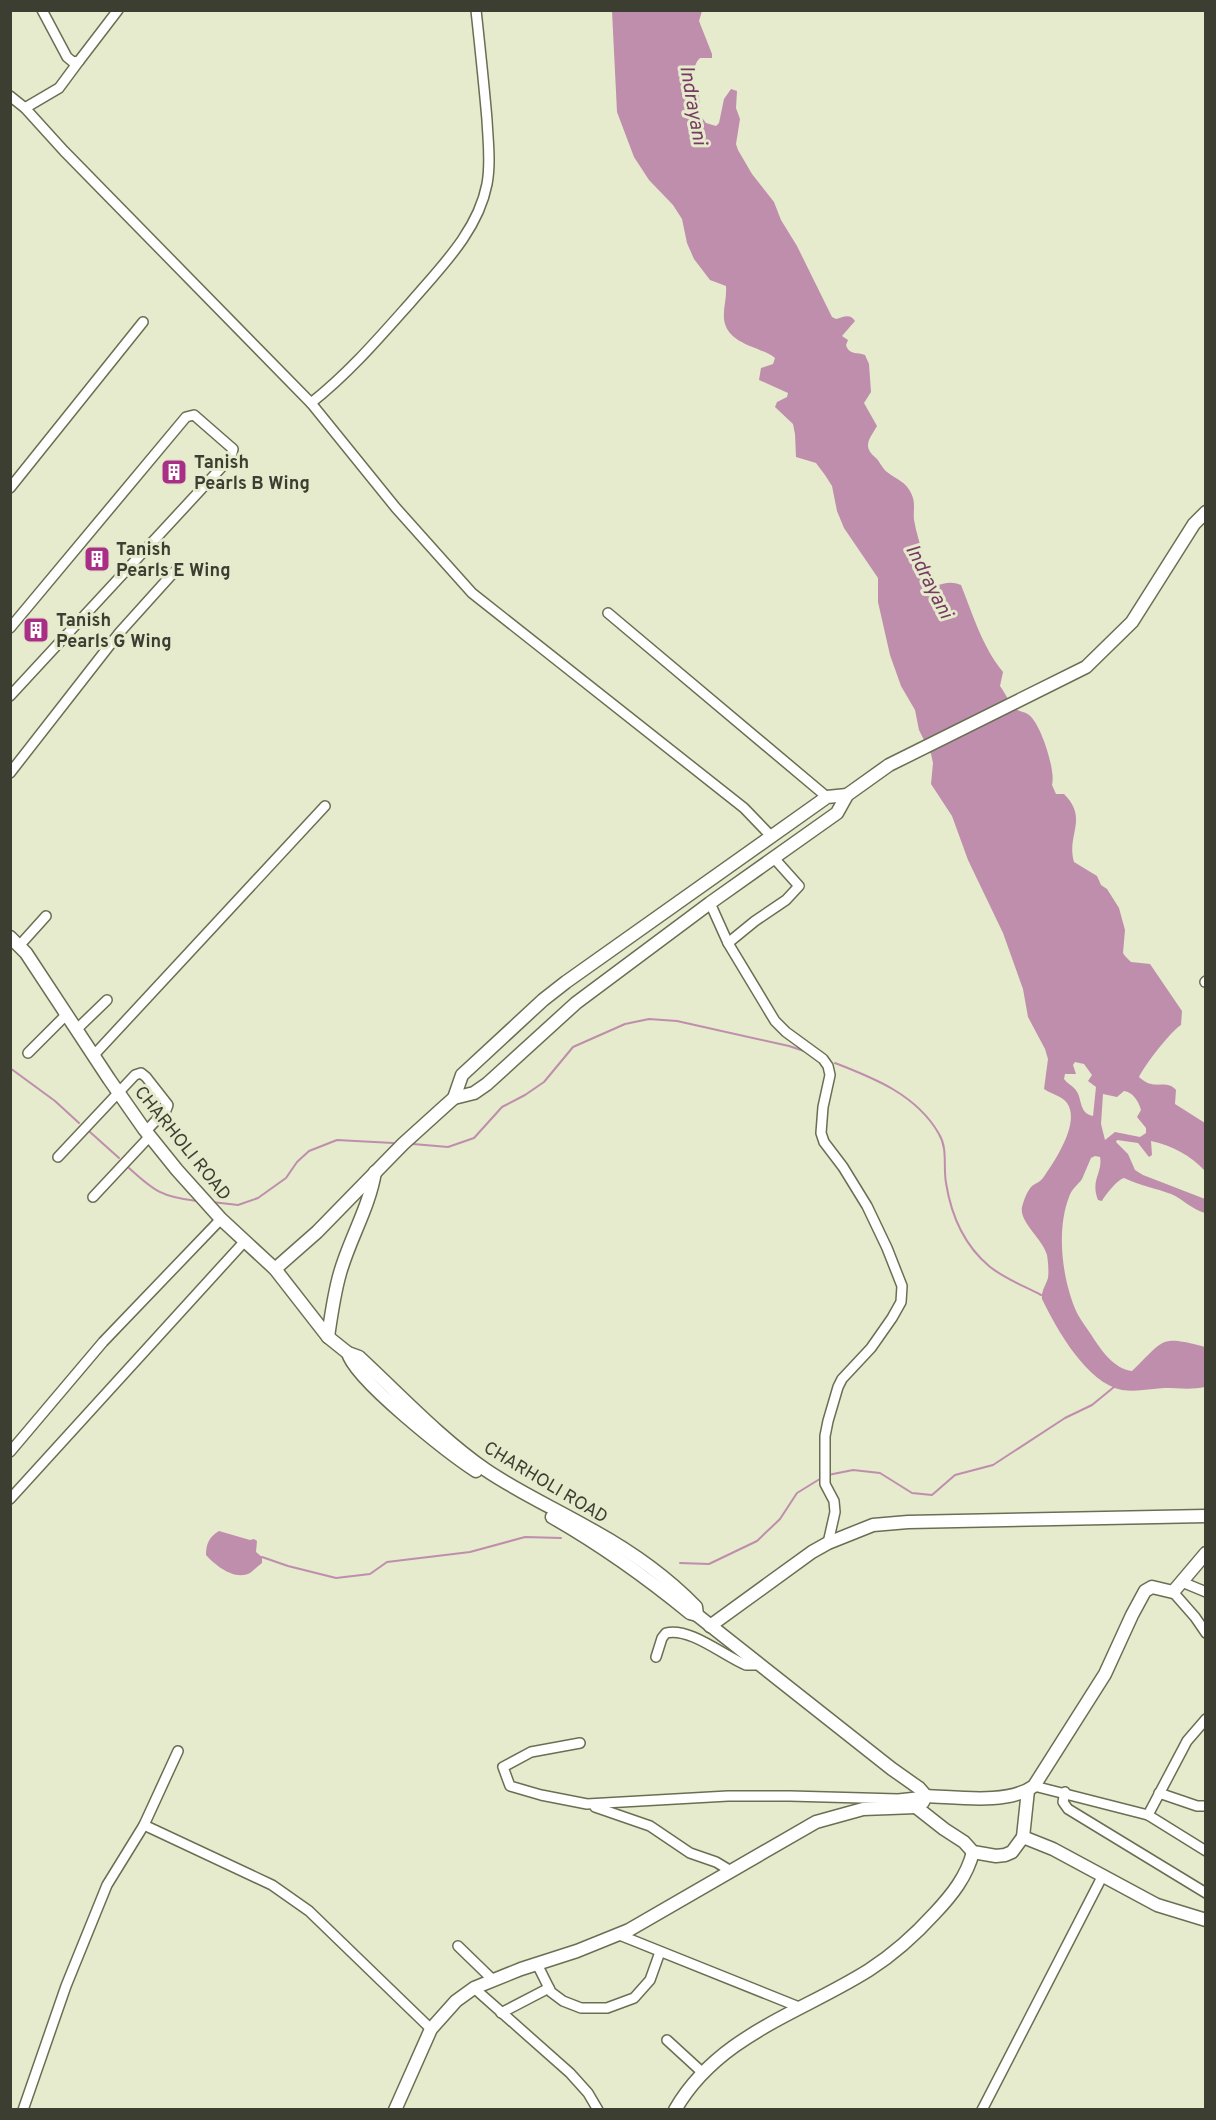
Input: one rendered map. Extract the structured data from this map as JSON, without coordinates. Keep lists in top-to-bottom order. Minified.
{"streets":{"street":["CHARHOLI ROAD"]},"water":["Indrayani"],"places":{"building":["Tanish Pearls B Wing","Tanish Pearls E Wing","Tanish Pearls G Wing"]}}
